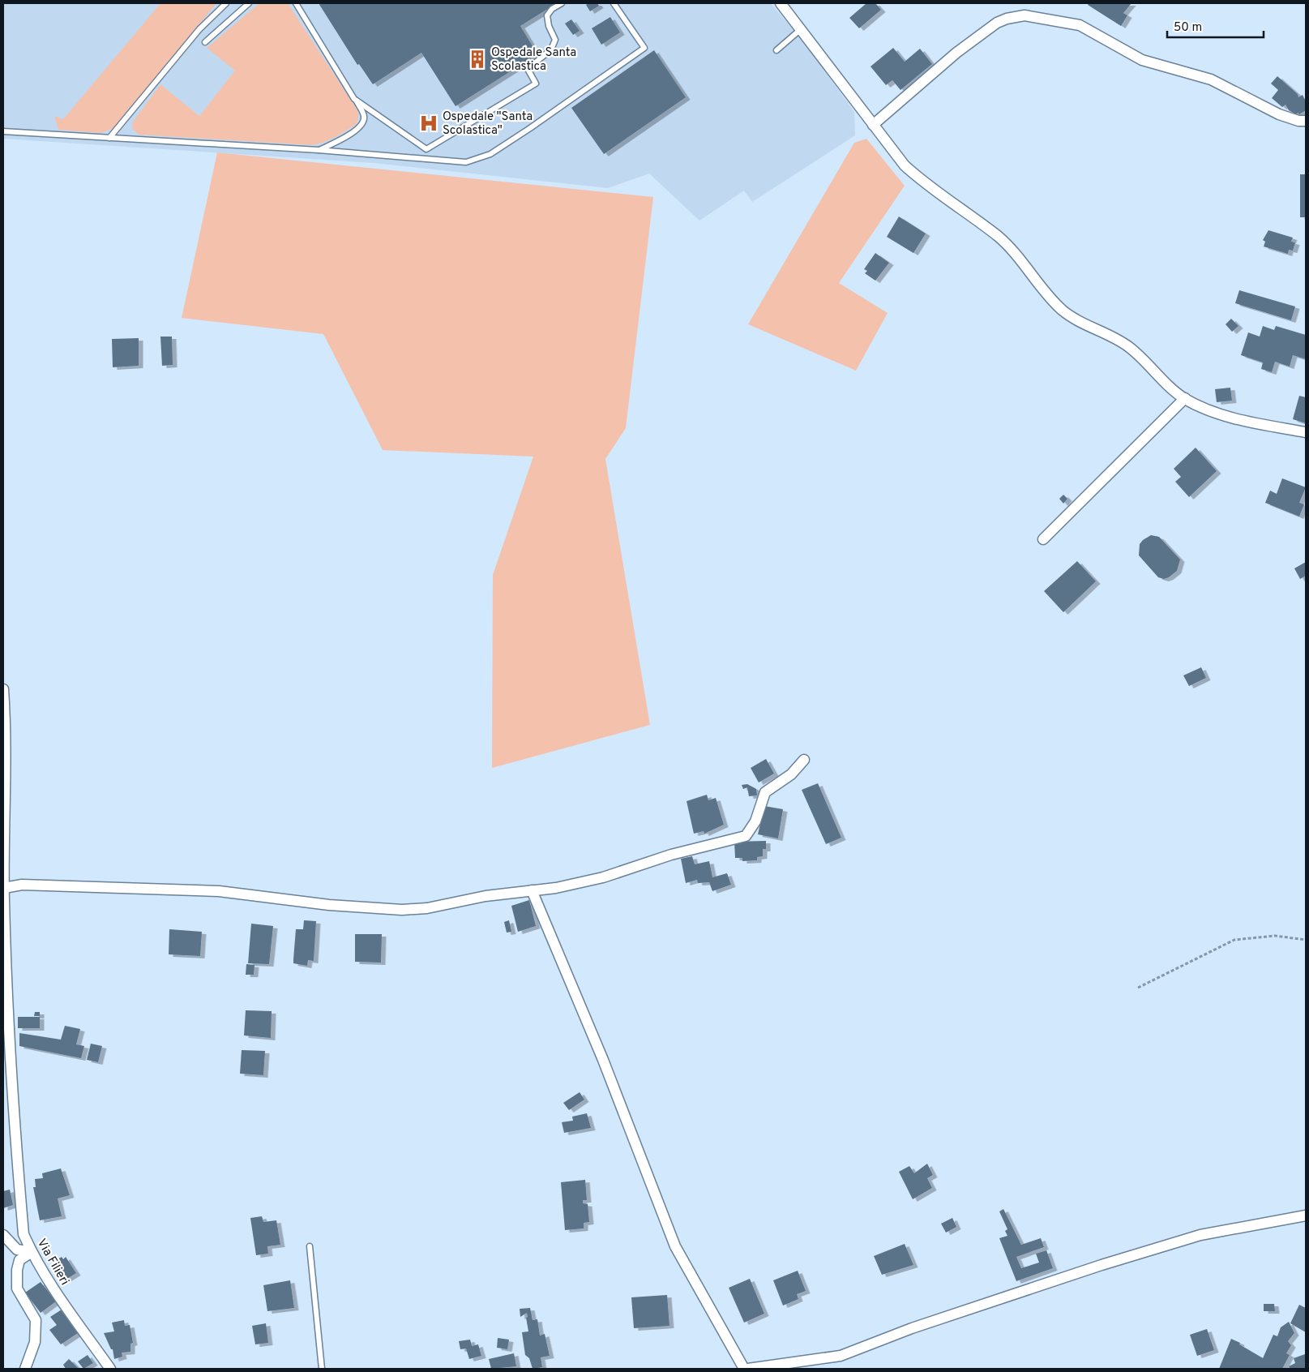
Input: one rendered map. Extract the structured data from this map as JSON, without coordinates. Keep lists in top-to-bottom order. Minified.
{"streets":{"street":["Via Filieri"]},"places":{"building":["Ospedale Santa Scolastica"],"hospital":["Ospedale \"Santa Scolastica\""]},"scale_bar":"50 m"}
